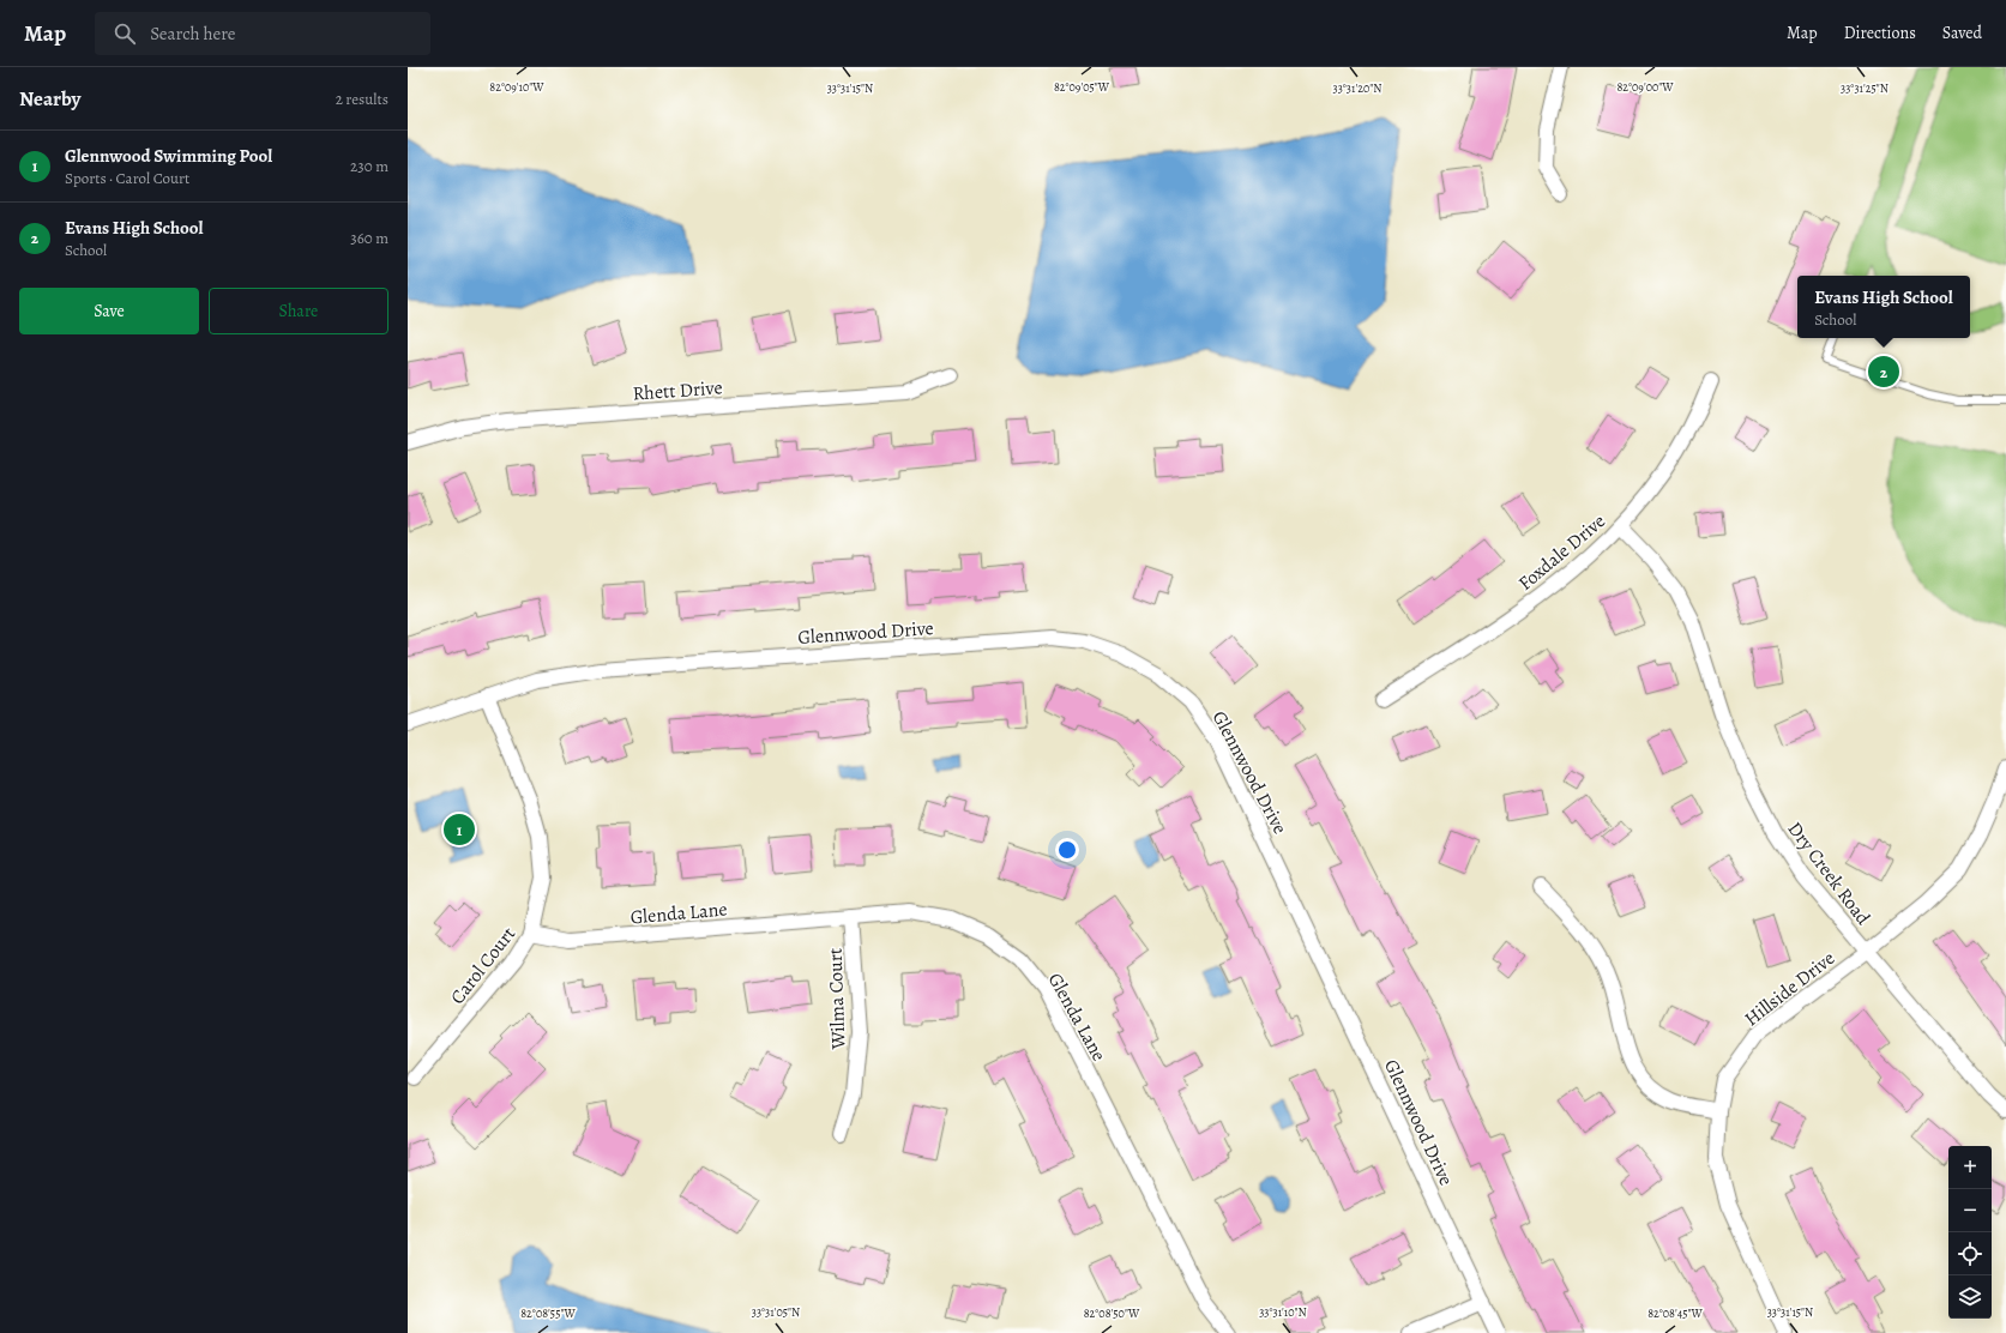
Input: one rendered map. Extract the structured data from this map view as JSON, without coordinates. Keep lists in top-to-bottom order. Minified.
{"streets":{"street":["Rhett Drive","Foxdale Drive","Glennwood Drive","Dry Creek Road","Glenda Lane","Carol Court","Hillside Drive","Wilma Court"]},"crossings":[["Foxdale Drive","Dry Creek Road"],["Glennwood Drive","Carol Court"],["Dry Creek Road","Hillside Drive"],["Glenda Lane","Carol Court"],["Glenda Lane","Wilma Court"]],"page":{"header":"Map","search":"Search here","nav":["Map","Directions","Saved"],"heading":["Nearby","2 results"],"list":[{"mark":"1","name":"Glennwood Swimming Pool","note":"Sports · Carol Court","value":"230 m"},{"mark":"2","name":"Evans High School","note":"School","value":"360 m"}],"buttons":["Save","Share"],"popup":["Evans High School","School"],"pins":["2","1"],"map_buttons":["+","−"]},"coordinates":["82°09'05\"W","82°09'10\"W","82°09'00\"W","33°31'15\"N","33°31'20\"N","33°31'25\"N","33°31'05\"N","33°31'10\"N","82°08'55\"W","82°08'50\"W","82°08'45\"W"]}
